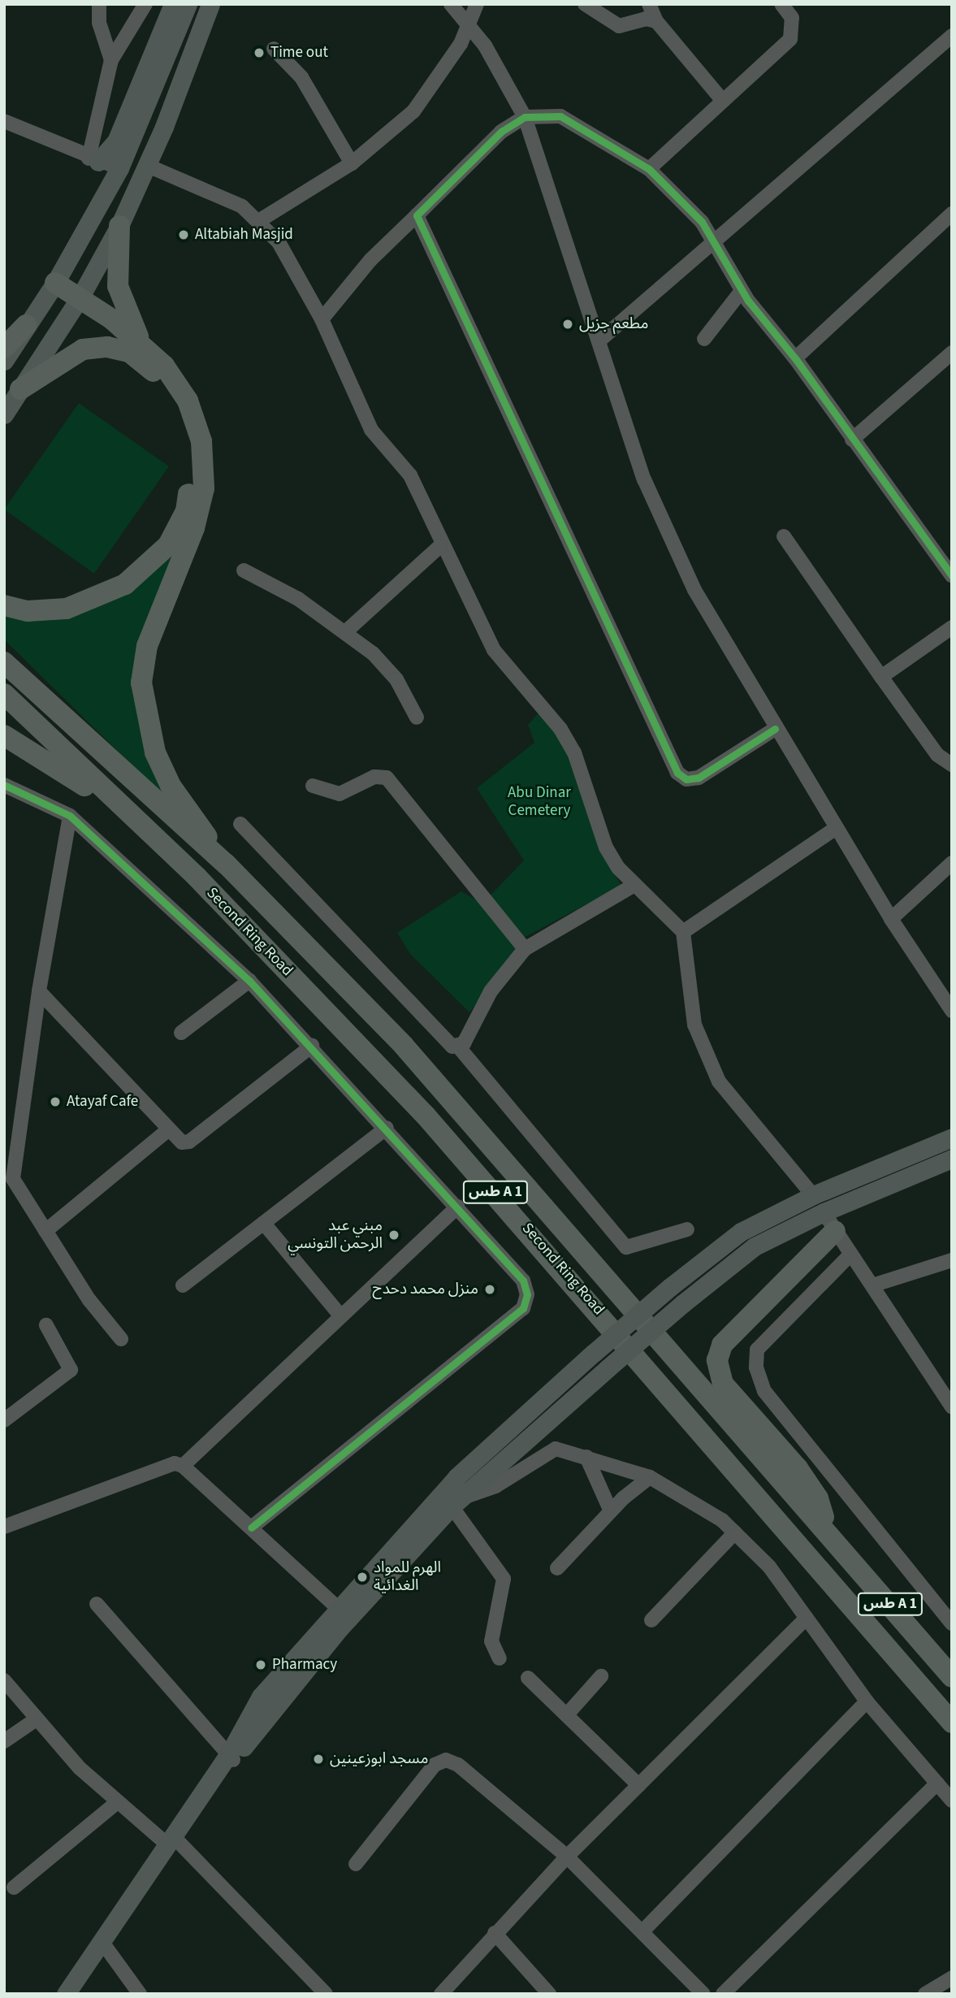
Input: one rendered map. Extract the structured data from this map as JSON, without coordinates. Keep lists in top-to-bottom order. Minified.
{"streets":{"highway":["Second Ring Road","طس A 1"]},"parks":["Abu Dinar Cemetery"],"places":["Time out","Altabiah Masjid","مطعم جزيل","Atayaf Cafe","مبني عبد الرحمن التونسي","منزل محمد دحدح","الهرم للمواد الغدائية","Pharmacy","مسجد ابوزعينين"]}
